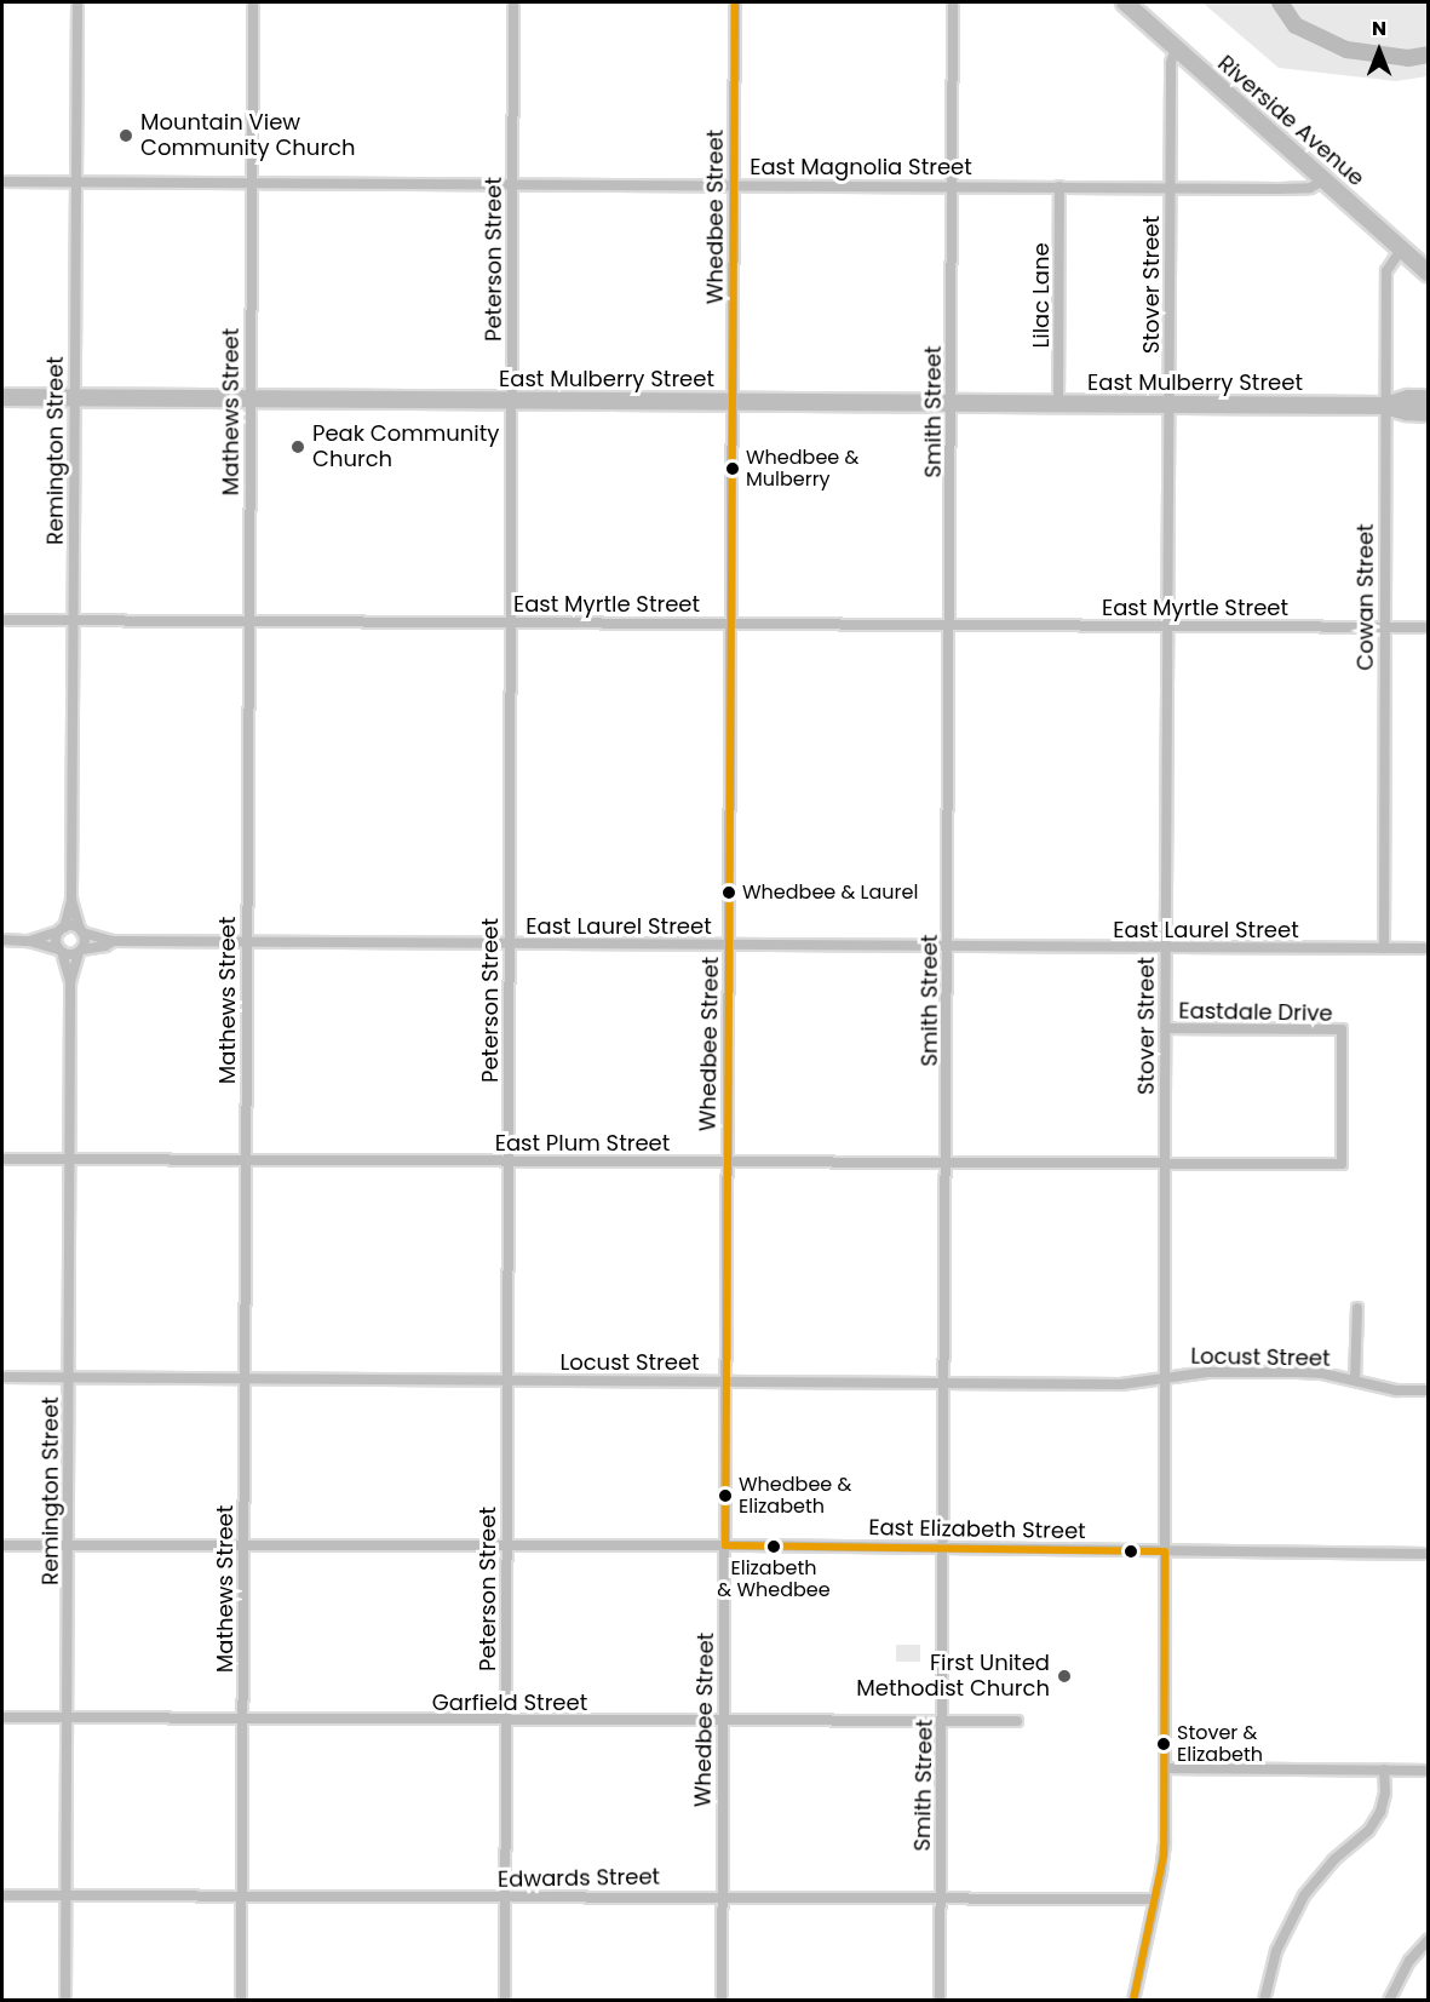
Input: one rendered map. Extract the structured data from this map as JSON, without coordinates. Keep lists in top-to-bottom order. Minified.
{"streets":{"highway":["Riverside Avenue","East Mulberry Street"],"street":["East Magnolia Street","Whedbee Street","Peterson Street","Stover Street","Lilac Lane","Mathews Street","Smith Street","Remington Street","Cowan Street","East Myrtle Street","East Laurel Street","Eastdale Drive","East Plum Street","Locust Street","East Elizabeth Street","Garfield Street","Edwards Street"]},"crossings":[["Riverside Avenue","East Magnolia Street"],["Riverside Avenue","Stover Street"],["Riverside Avenue","Cowan Street"],["East Magnolia Street","Whedbee Street"],["East Magnolia Street","Peterson Street"],["East Magnolia Street","Stover Street"],["East Magnolia Street","Lilac Lane"],["East Magnolia Street","Mathews Street"],["East Magnolia Street","Smith Street"],["East Magnolia Street","Remington Street"],["Whedbee Street","East Mulberry Street"],["Whedbee Street","East Myrtle Street"],["Whedbee Street","East Laurel Street"],["Whedbee Street","East Plum Street"],["Whedbee Street","Locust Street"],["Whedbee Street","East Elizabeth Street"],["Whedbee Street","Garfield Street"],["Whedbee Street","Edwards Street"],["Peterson Street","East Mulberry Street"],["Peterson Street","East Myrtle Street"],["Peterson Street","East Laurel Street"],["Peterson Street","East Plum Street"],["Peterson Street","Locust Street"],["Peterson Street","East Elizabeth Street"],["Peterson Street","Garfield Street"],["Peterson Street","Edwards Street"],["Stover Street","East Mulberry Street"],["Stover Street","East Myrtle Street"],["Stover Street","East Laurel Street"],["Stover Street","Eastdale Drive"],["Stover Street","East Plum Street"],["Stover Street","Locust Street"],["Stover Street","East Elizabeth Street"],["Stover Street","Edwards Street"],["Lilac Lane","East Mulberry Street"],["East Mulberry Street","Mathews Street"],["East Mulberry Street","Smith Street"],["East Mulberry Street","Remington Street"],["East Mulberry Street","Cowan Street"],["Mathews Street","East Myrtle Street"],["Mathews Street","East Laurel Street"],["Mathews Street","East Plum Street"],["Mathews Street","Locust Street"],["Mathews Street","East Elizabeth Street"],["Mathews Street","Garfield Street"],["Mathews Street","Edwards Street"],["Smith Street","East Myrtle Street"],["Smith Street","East Laurel Street"],["Smith Street","East Plum Street"],["Smith Street","Locust Street"],["Smith Street","East Elizabeth Street"],["Smith Street","Garfield Street"],["Smith Street","Edwards Street"],["Remington Street","East Myrtle Street"],["Remington Street","East Laurel Street"],["Remington Street","East Plum Street"],["Remington Street","Locust Street"],["Remington Street","East Elizabeth Street"],["Remington Street","Garfield Street"],["Remington Street","Edwards Street"],["Cowan Street","East Myrtle Street"],["Cowan Street","East Laurel Street"],["Eastdale Drive","East Plum Street"]],"places":["Mountain View Community Church","Peak Community Church","Whedbee & Mulberry","Whedbee & Laurel","Whedbee & Elizabeth","Elizabeth & Whedbee","First United Methodist Church","Stover & Elizabeth"],"north":"top"}
